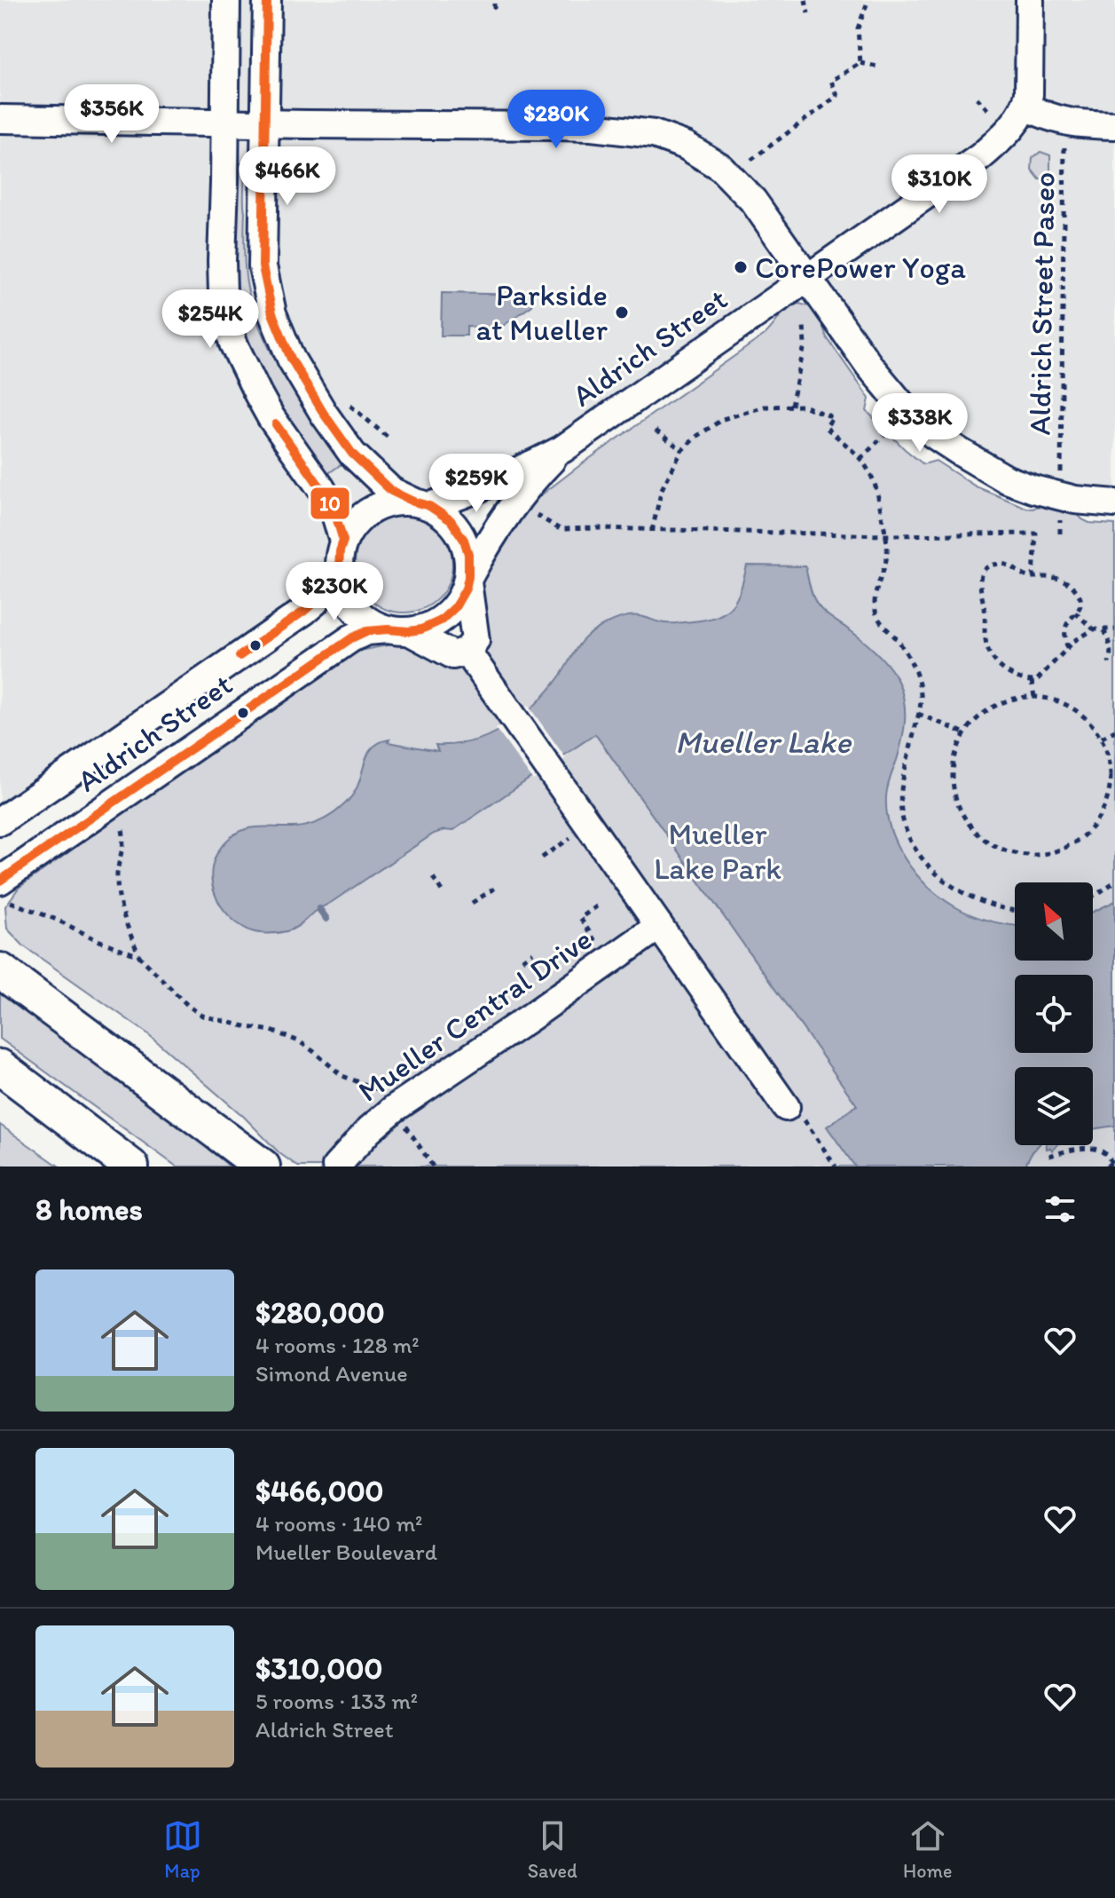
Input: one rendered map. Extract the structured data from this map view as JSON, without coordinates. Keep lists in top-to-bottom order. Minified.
{"streets":{"street":["Aldrich Street","Mueller Central Drive"],"path":["Aldrich Street Paseo"]},"water":["Mueller Lake"],"parks":["Mueller Lake Park"],"places":["CorePower Yoga","Parkside at Mueller"],"lines":["transit line 10"],"north":"top left","page":{"price":["$356K","$280K","$466K","$310K","$254K","$338K","$259K","$230K"],"heading":"8 homes","list":[{"name":"$280,000","note":"4 rooms · 128 m² · Simond Avenue"},{"name":"$466,000","note":"4 rooms · 140 m² · Mueller Boulevard"},{"name":"$310,000","note":"5 rooms · 133 m² · Aldrich Street"}],"tabs":["Map","Saved","Home"]}}
